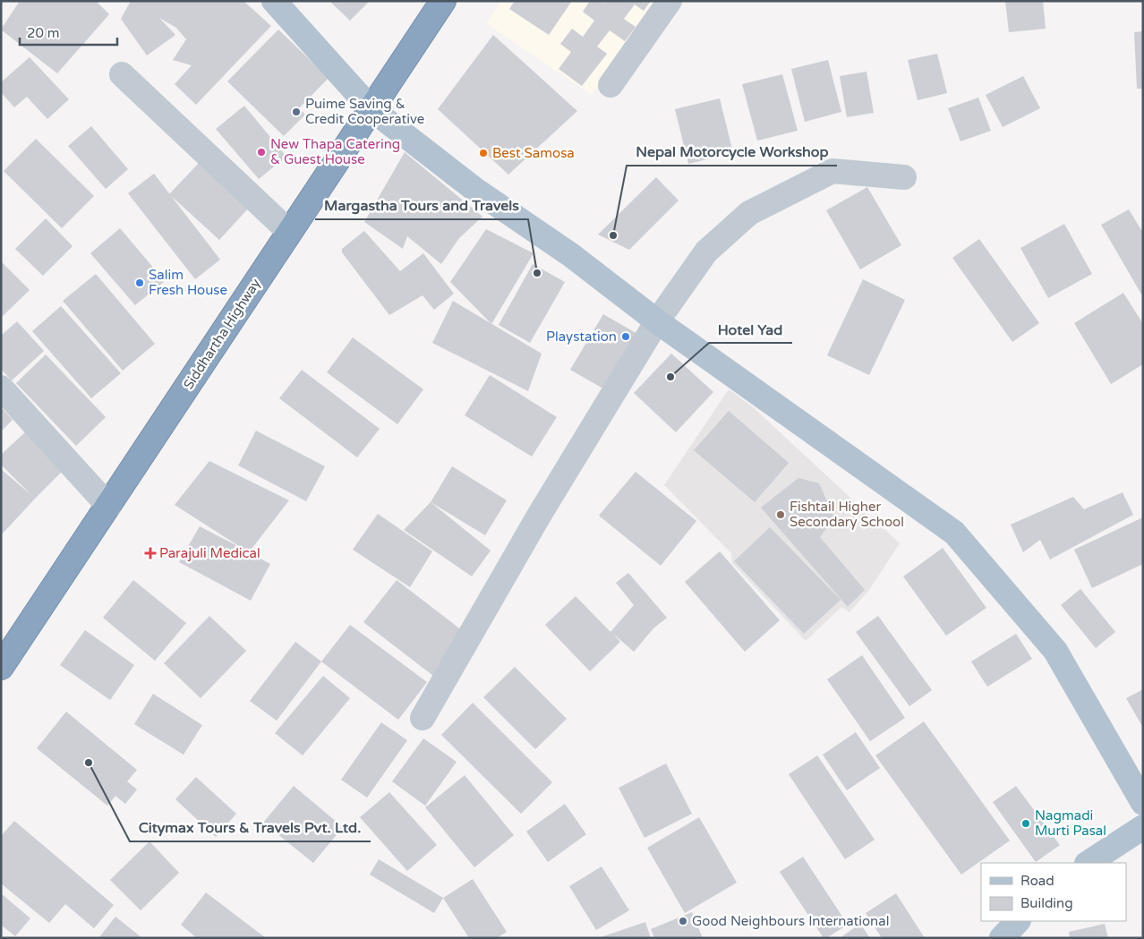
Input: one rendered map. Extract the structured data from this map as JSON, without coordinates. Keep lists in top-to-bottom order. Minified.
{"streets":{"highway":["Siddhartha Highway"]},"places":{"other":["Puime Saving & Credit Cooperative","New Thapa Catering & Guest House","Best Samosa","Nepal Motorcycle Workshop","Margastha Tours and Travels","Salim Fresh House","Playstation","Hotel Yad","Fishtail Higher Secondary School","Citymax Tours & Travels Pvt. Ltd.","Nagmadi Murti Pasal","Good Neighbours International"],"health":["Parajuli Medical"]},"legend":["Road","Building"],"scale_bar":"20 m"}
